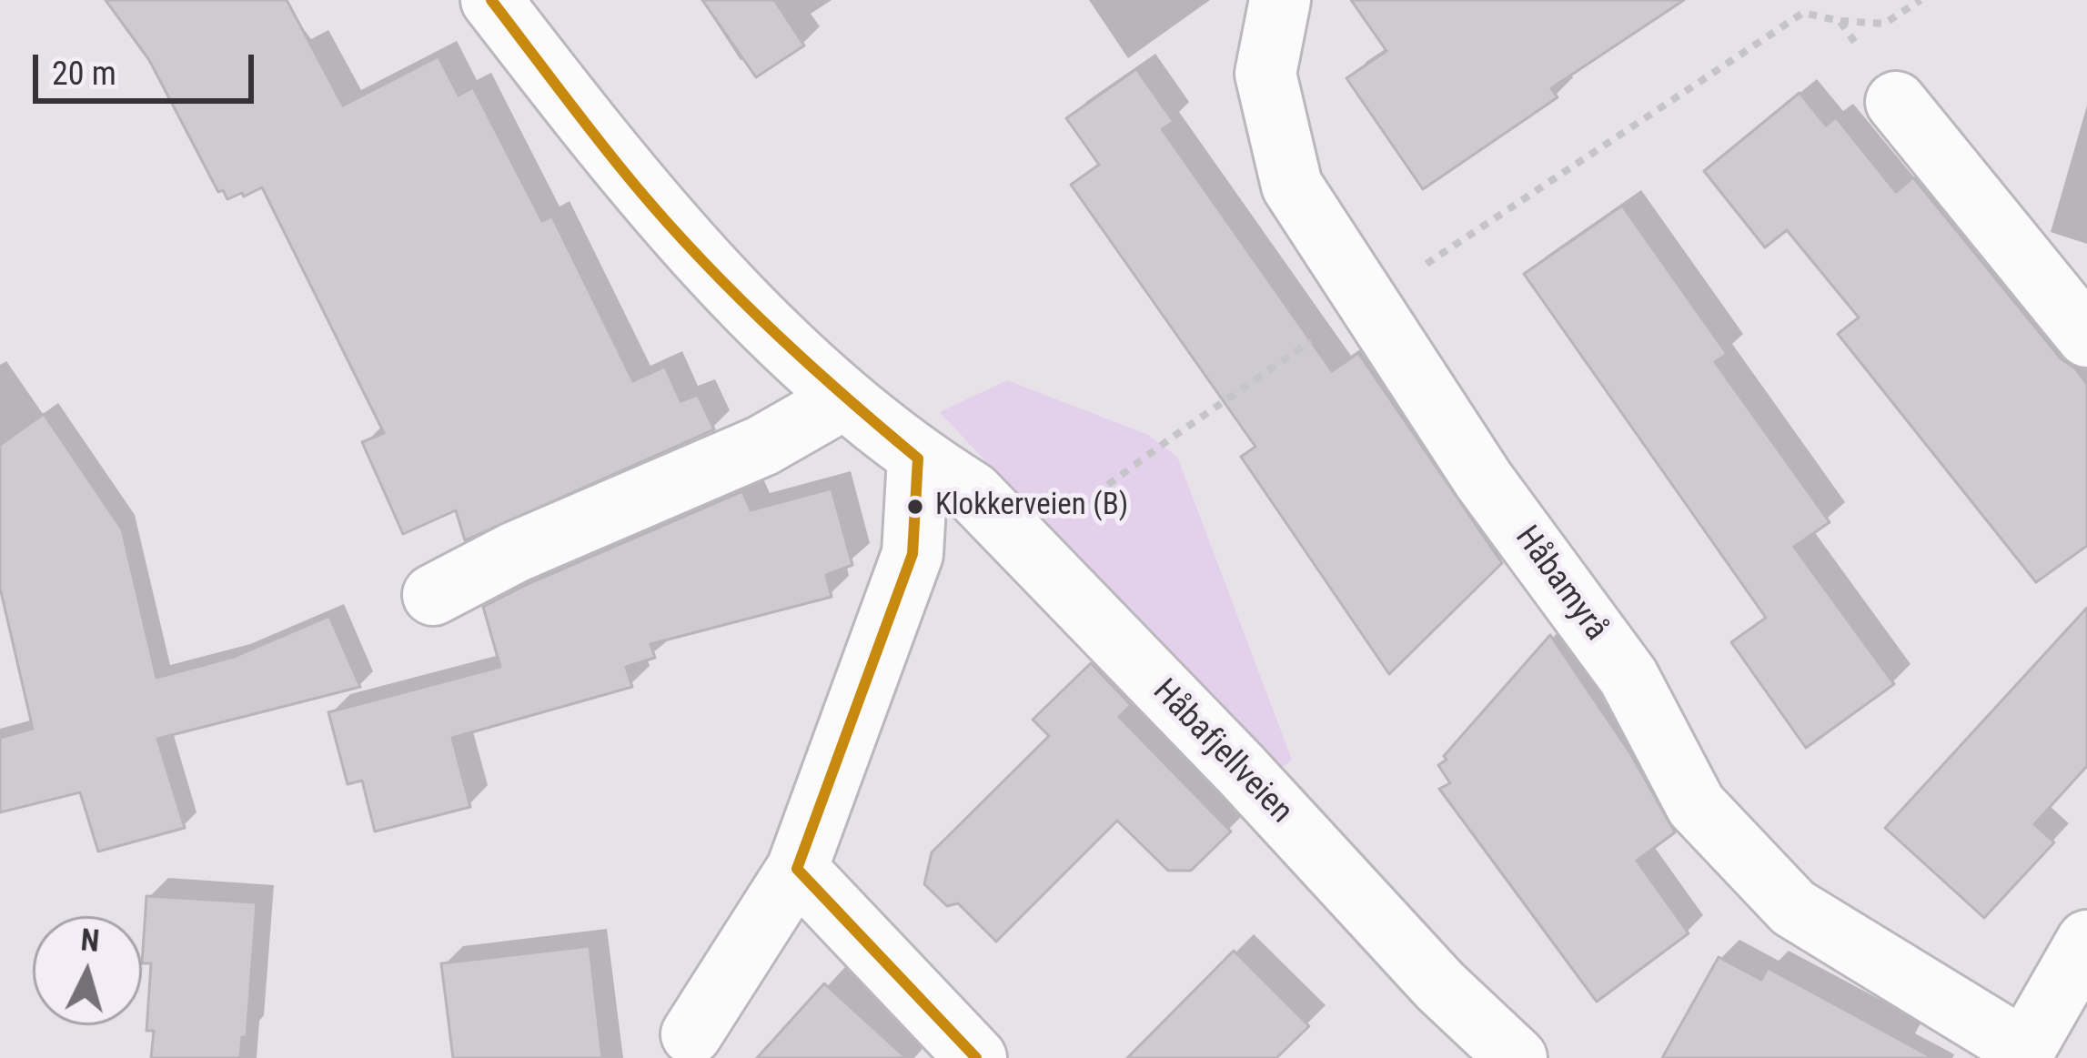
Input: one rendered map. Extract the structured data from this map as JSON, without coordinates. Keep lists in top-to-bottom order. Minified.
{"streets":{"street":["Håbamyrå","Håbafjellveien"]},"places":["Klokkerveien (B)"],"scale_bar":"20 m","north":"top"}
